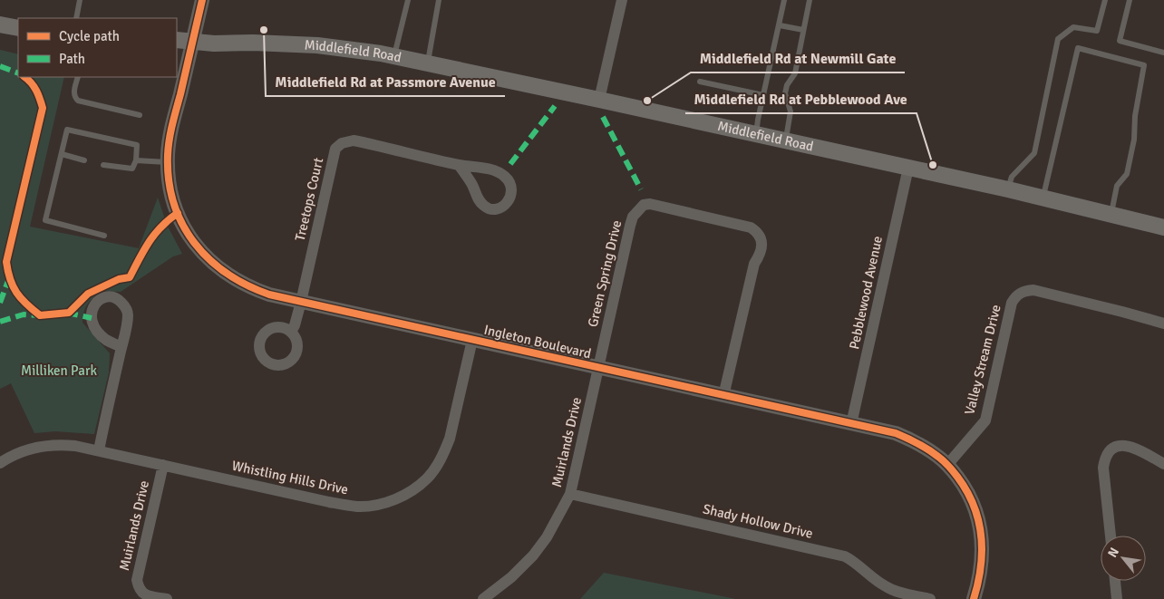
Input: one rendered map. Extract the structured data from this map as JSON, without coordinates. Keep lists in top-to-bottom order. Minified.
{"streets":{"main road":["Middlefield Road"],"street":["Treetops Court","Green Spring Drive","Pebblewood Avenue","Ingleton Boulevard","Valley Stream Drive","Muirlands Drive","Whistling Hills Drive","Shady Hollow Drive"]},"crossings":[["Middlefield Road","Pebblewood Avenue"],["Middlefield Road","Ingleton Boulevard"],["Treetops Court","Ingleton Boulevard"],["Green Spring Drive","Ingleton Boulevard"],["Green Spring Drive","Muirlands Drive"],["Pebblewood Avenue","Ingleton Boulevard"],["Ingleton Boulevard","Valley Stream Drive"],["Ingleton Boulevard","Muirlands Drive"],["Ingleton Boulevard","Whistling Hills Drive"],["Muirlands Drive","Whistling Hills Drive"],["Muirlands Drive","Shady Hollow Drive"]],"parks":["Milliken Park"],"places":["Middlefield Rd at Passmore Avenue","Middlefield Rd at Newmill Gate","Middlefield Rd at Pebblewood Ave"],"legend":["Cycle path","Path"],"north":"top left"}
